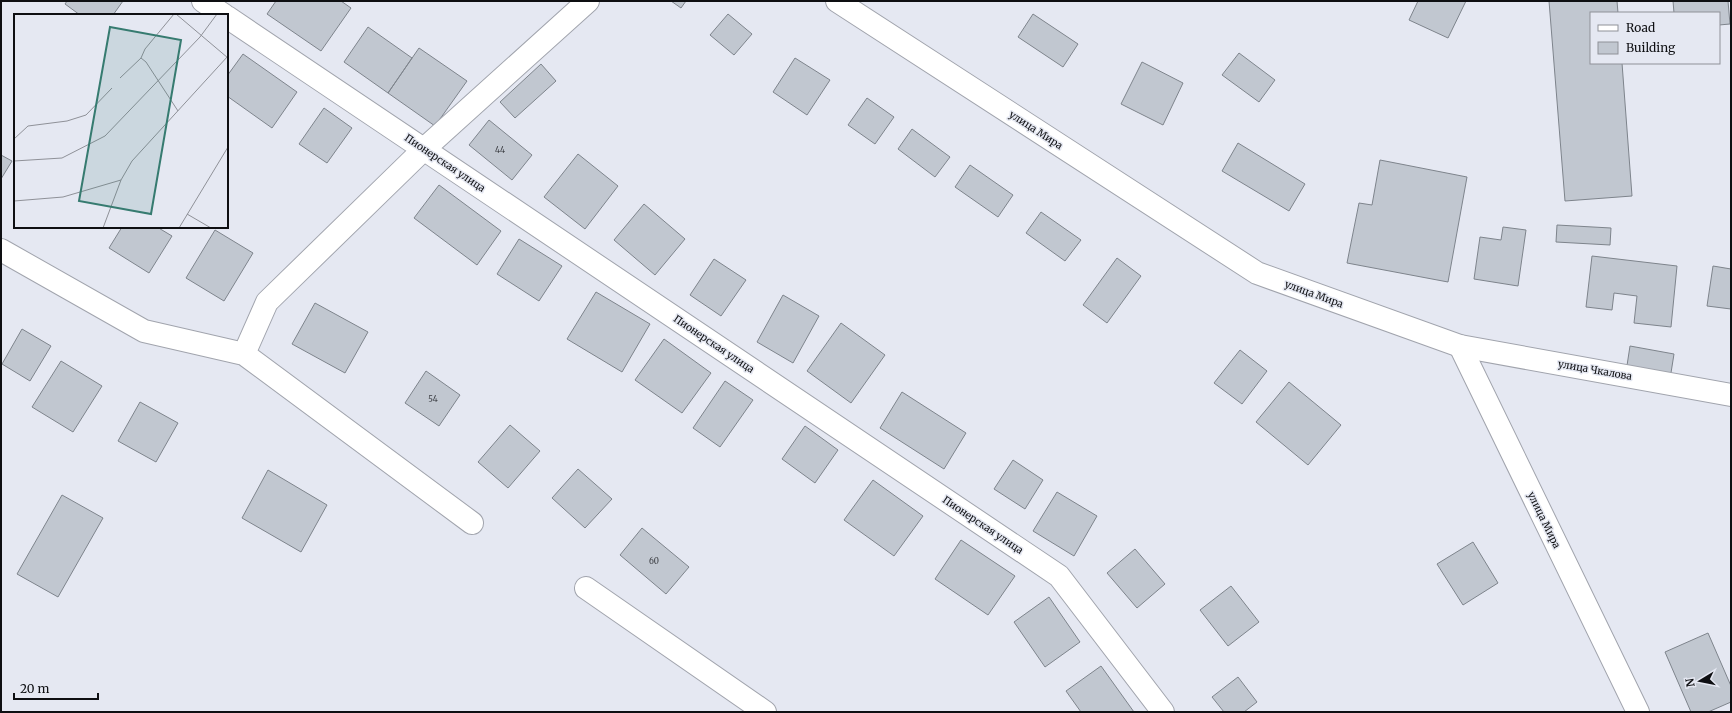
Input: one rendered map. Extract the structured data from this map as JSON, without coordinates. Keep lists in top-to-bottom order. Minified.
{"streets":{"street":["улица Мира","Пионерская улица","улица Чкалова"]},"crossings":[["улица Мира","улица Чкалова"]],"house_numbers":["44","54","60"],"legend":["Road","Building"],"scale_bar":"20 m","north":"left"}
